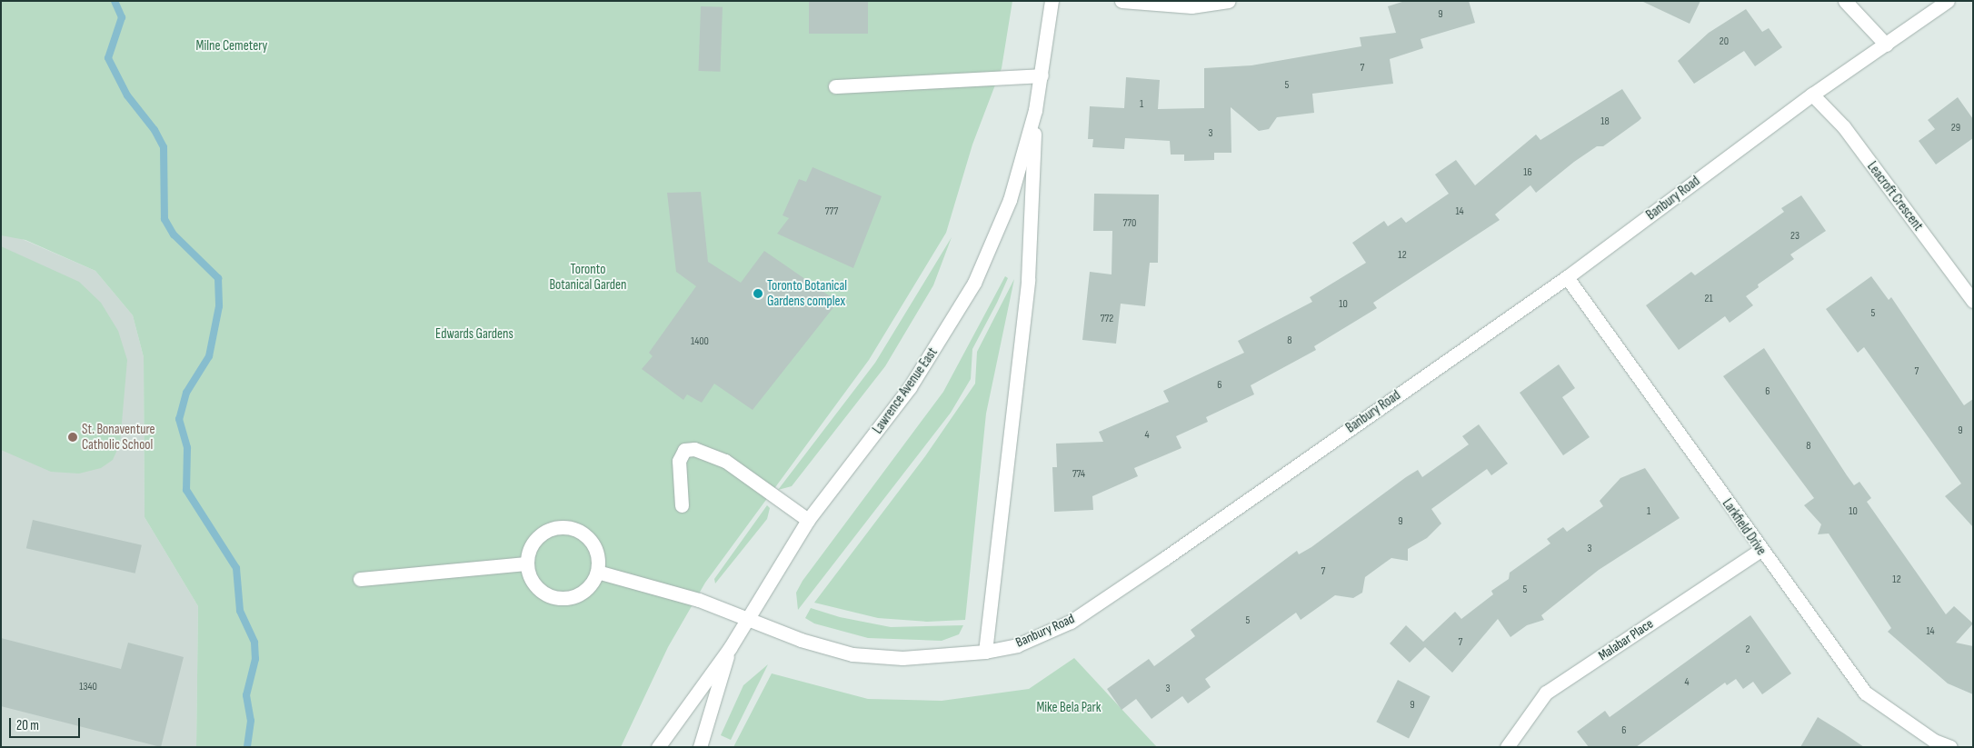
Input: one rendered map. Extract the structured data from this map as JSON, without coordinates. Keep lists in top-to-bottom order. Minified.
{"streets":{"street":["Leacroft Crescent","Banbury Road","Lawrence Avenue East","Larkfield Drive","Malabar Place"]},"crossings":[["Leacroft Crescent","Banbury Road"],["Banbury Road","Lawrence Avenue East"],["Banbury Road","Larkfield Drive"],["Larkfield Drive","Malabar Place"]],"parks":["Milne Cemetery","Toronto Botanical Garden","Edwards Gardens","Mike Bela Park"],"places":["Toronto Botanical Gardens complex","St. Bonaventure Catholic School"],"house_numbers":["9","20","7","5","1","18","29","3","16","777","14","770","23","12","21","10","5","772","8","1400","7","6","6","9","4","8","774","1","10","9","3","7","12","5","5","14","7","2","4","1340","3","9","6"],"scale_bar":"20 m"}
